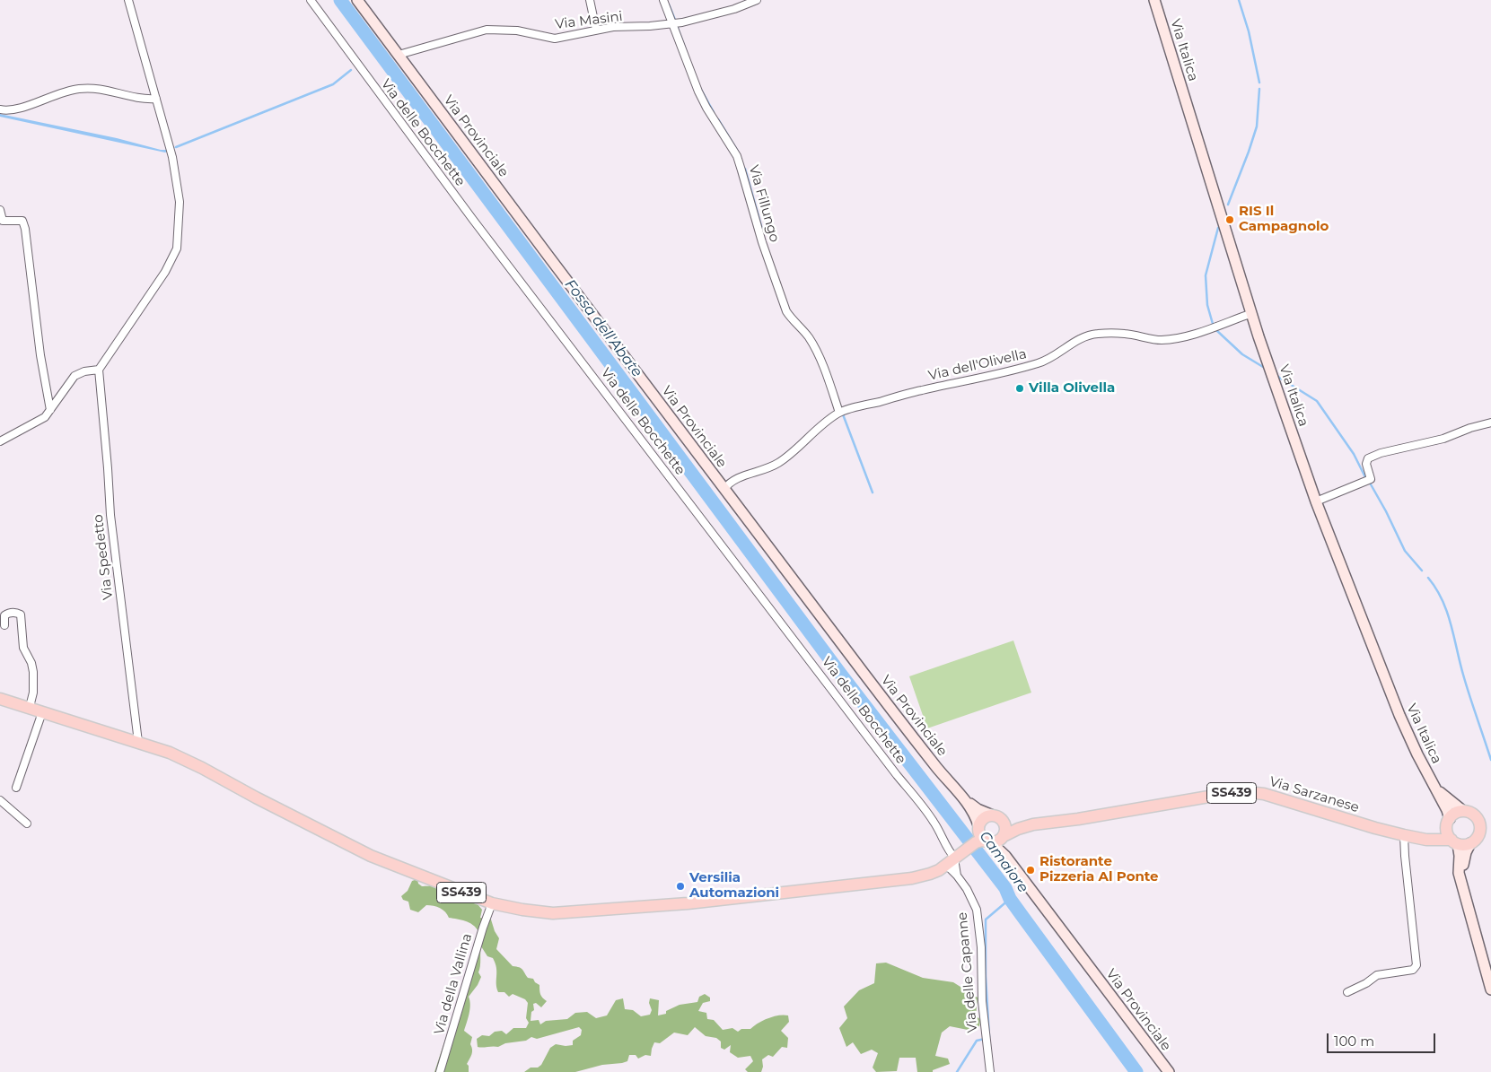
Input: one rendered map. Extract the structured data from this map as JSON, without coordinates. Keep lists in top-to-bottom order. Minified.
{"streets":{"main road":["Via Italica","Via Provinciale","SS439","Via Sarzanese"],"street":["Via Masini","Via delle Bocchette","Via Fillungo","Via dell'Olivella","Via Spedetto","Via delle Capanne","Via della Vallina"]},"crossings":[["Via Masini","Via Provinciale"],["Via Masini","Via Fillungo"],["Via Italica","Via dell'Olivella"],["Via Italica","SS439"],["Via delle Bocchette","SS439"],["Via delle Bocchette","Via delle Capanne"],["Via Provinciale","Via dell'Olivella"],["Via Provinciale","SS439"],["Via Provinciale","Via Sarzanese"],["Via Fillungo","Via dell'Olivella"],["Via Spedetto","SS439"],["SS439","Via Sarzanese"],["SS439","Via delle Capanne"],["SS439","Via della Vallina"]],"water":["Fossa dell'Abate","Camaiore"],"places":["RIS Il Campagnolo","Villa Olivella","Ristorante Pizzeria Al Ponte","Versilia Automazioni"],"scale_bar":"100 m"}
